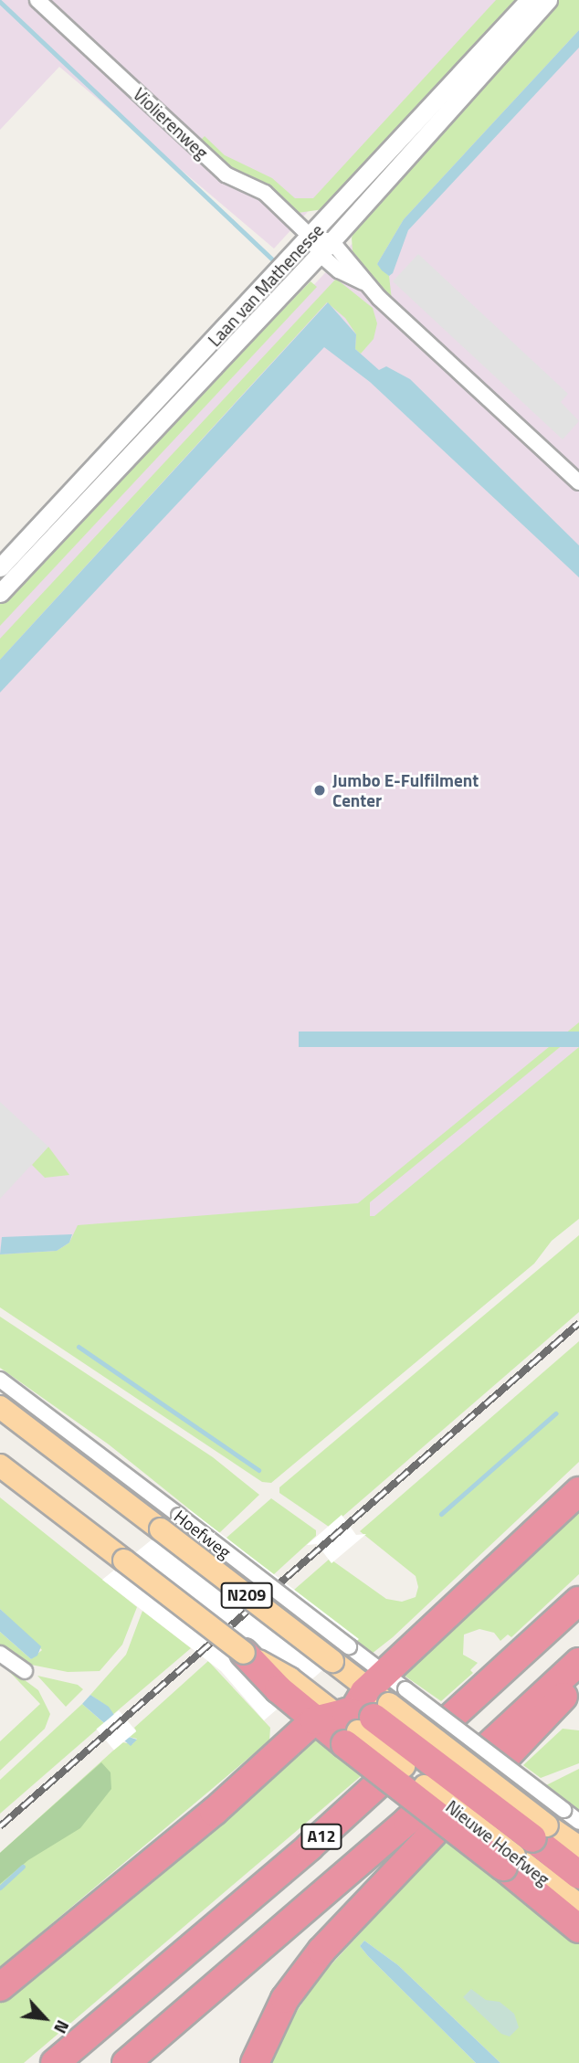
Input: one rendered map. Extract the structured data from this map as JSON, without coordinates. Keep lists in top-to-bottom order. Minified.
{"streets":{"highway":["N209","A12"],"main road":["Hoefweg","Nieuwe Hoefweg"],"street":["Violierenweg","Laan van Mathenesse"]},"crossings":[["Violierenweg","Laan van Mathenesse"],["Hoefweg","N209"],["Hoefweg","Nieuwe Hoefweg"],["N209","Nieuwe Hoefweg"]],"places":["Jumbo E-Fulfilment Center"],"north":"bottom right"}
